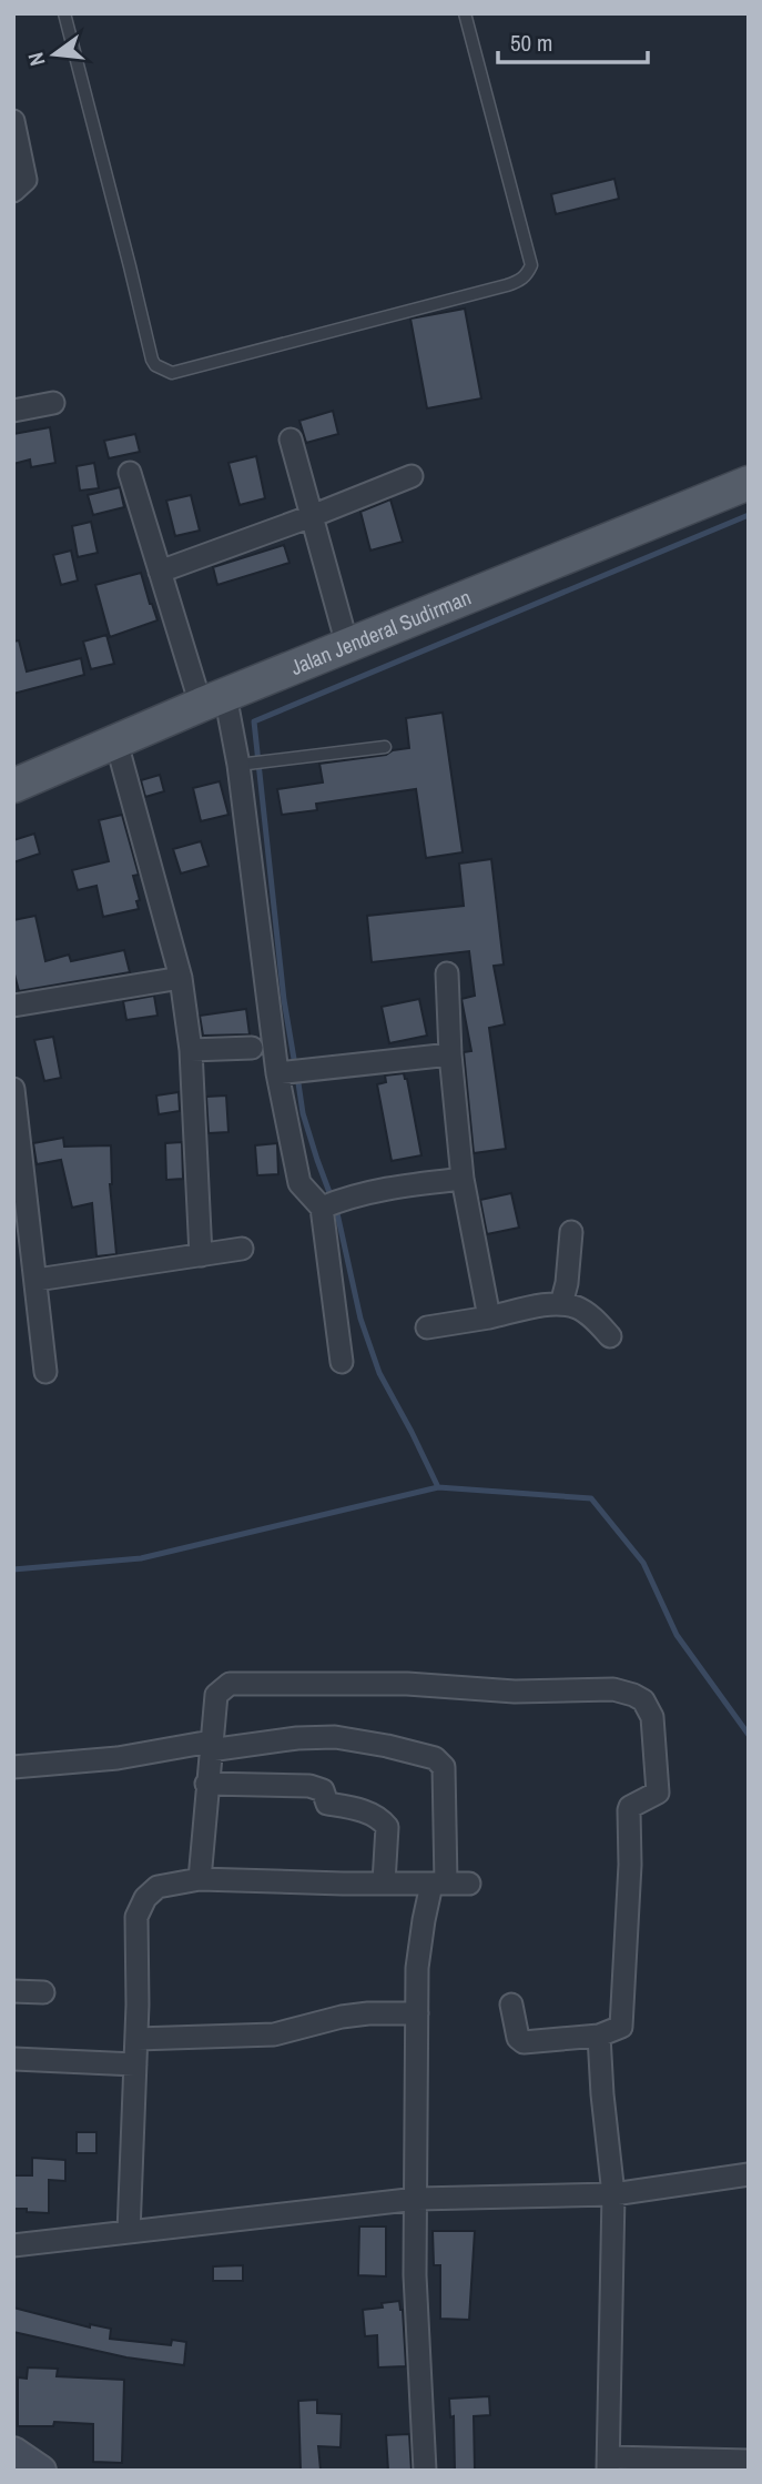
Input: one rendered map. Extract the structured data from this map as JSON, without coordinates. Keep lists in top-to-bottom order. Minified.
{"streets":{"main road":["Jalan Jenderal Sudirman"]},"scale_bar":"50 m","north":"left"}
